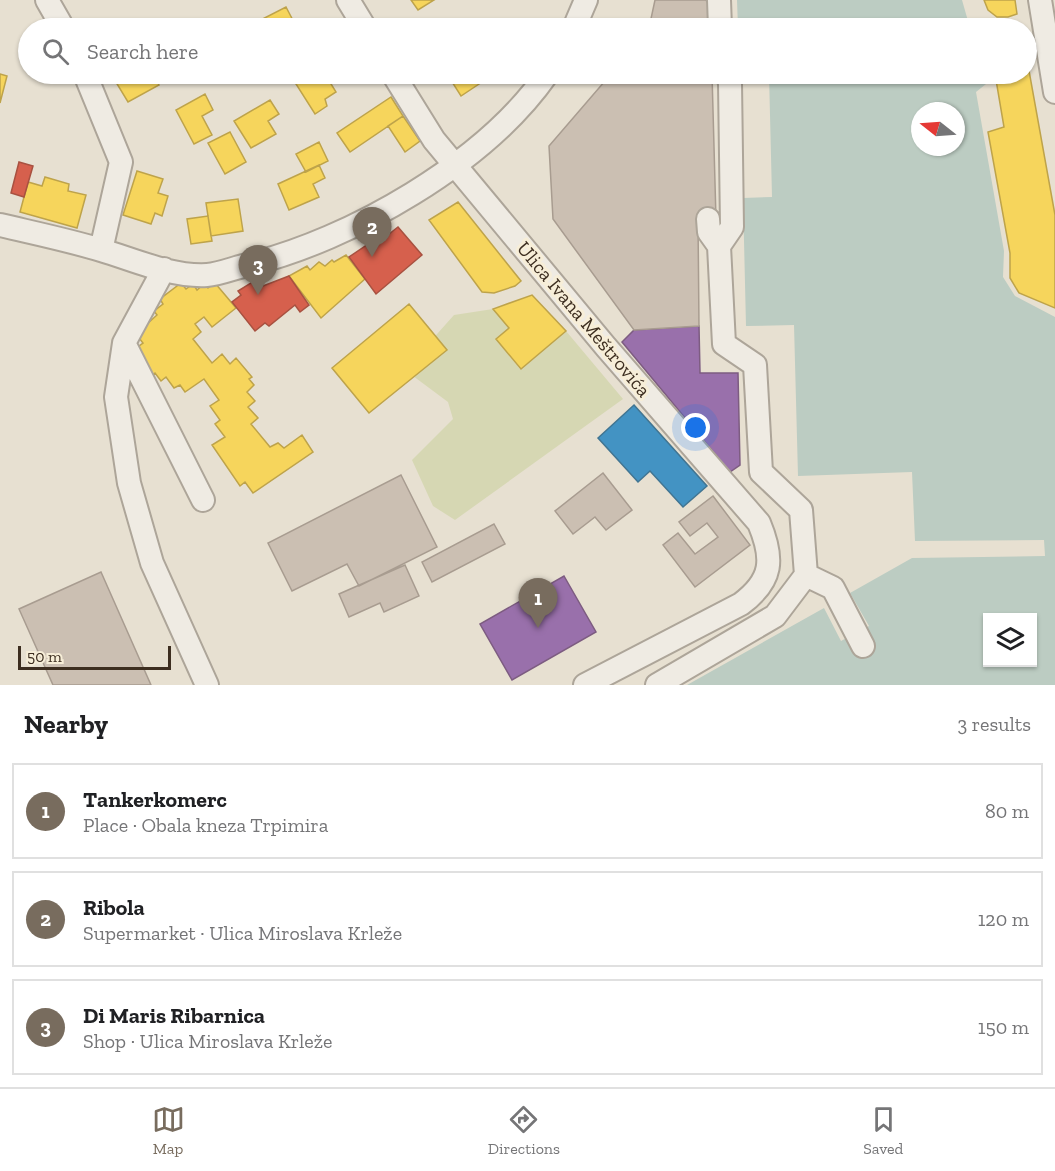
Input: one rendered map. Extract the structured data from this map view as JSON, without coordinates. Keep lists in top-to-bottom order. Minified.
{"streets":{"street":["Ulica Ivana Meštrovića"]},"scale_bar":"50 m","north":"left","page":{"search":"Search here","pins":["2","3","1"],"scale":"50 m","heading":["Nearby","3 results"],"list":[{"mark":"1","name":"Tankerkomerc","note":"Place · Obala kneza Trpimira","value":"80 m"},{"mark":"2","name":"Ribola","note":"Supermarket · Ulica Miroslava Krleže","value":"120 m"},{"mark":"3","name":"Di Maris Ribarnica","note":"Shop · Ulica Miroslava Krleže","value":"150 m"}],"nav":["Map","Directions","Saved"]}}
